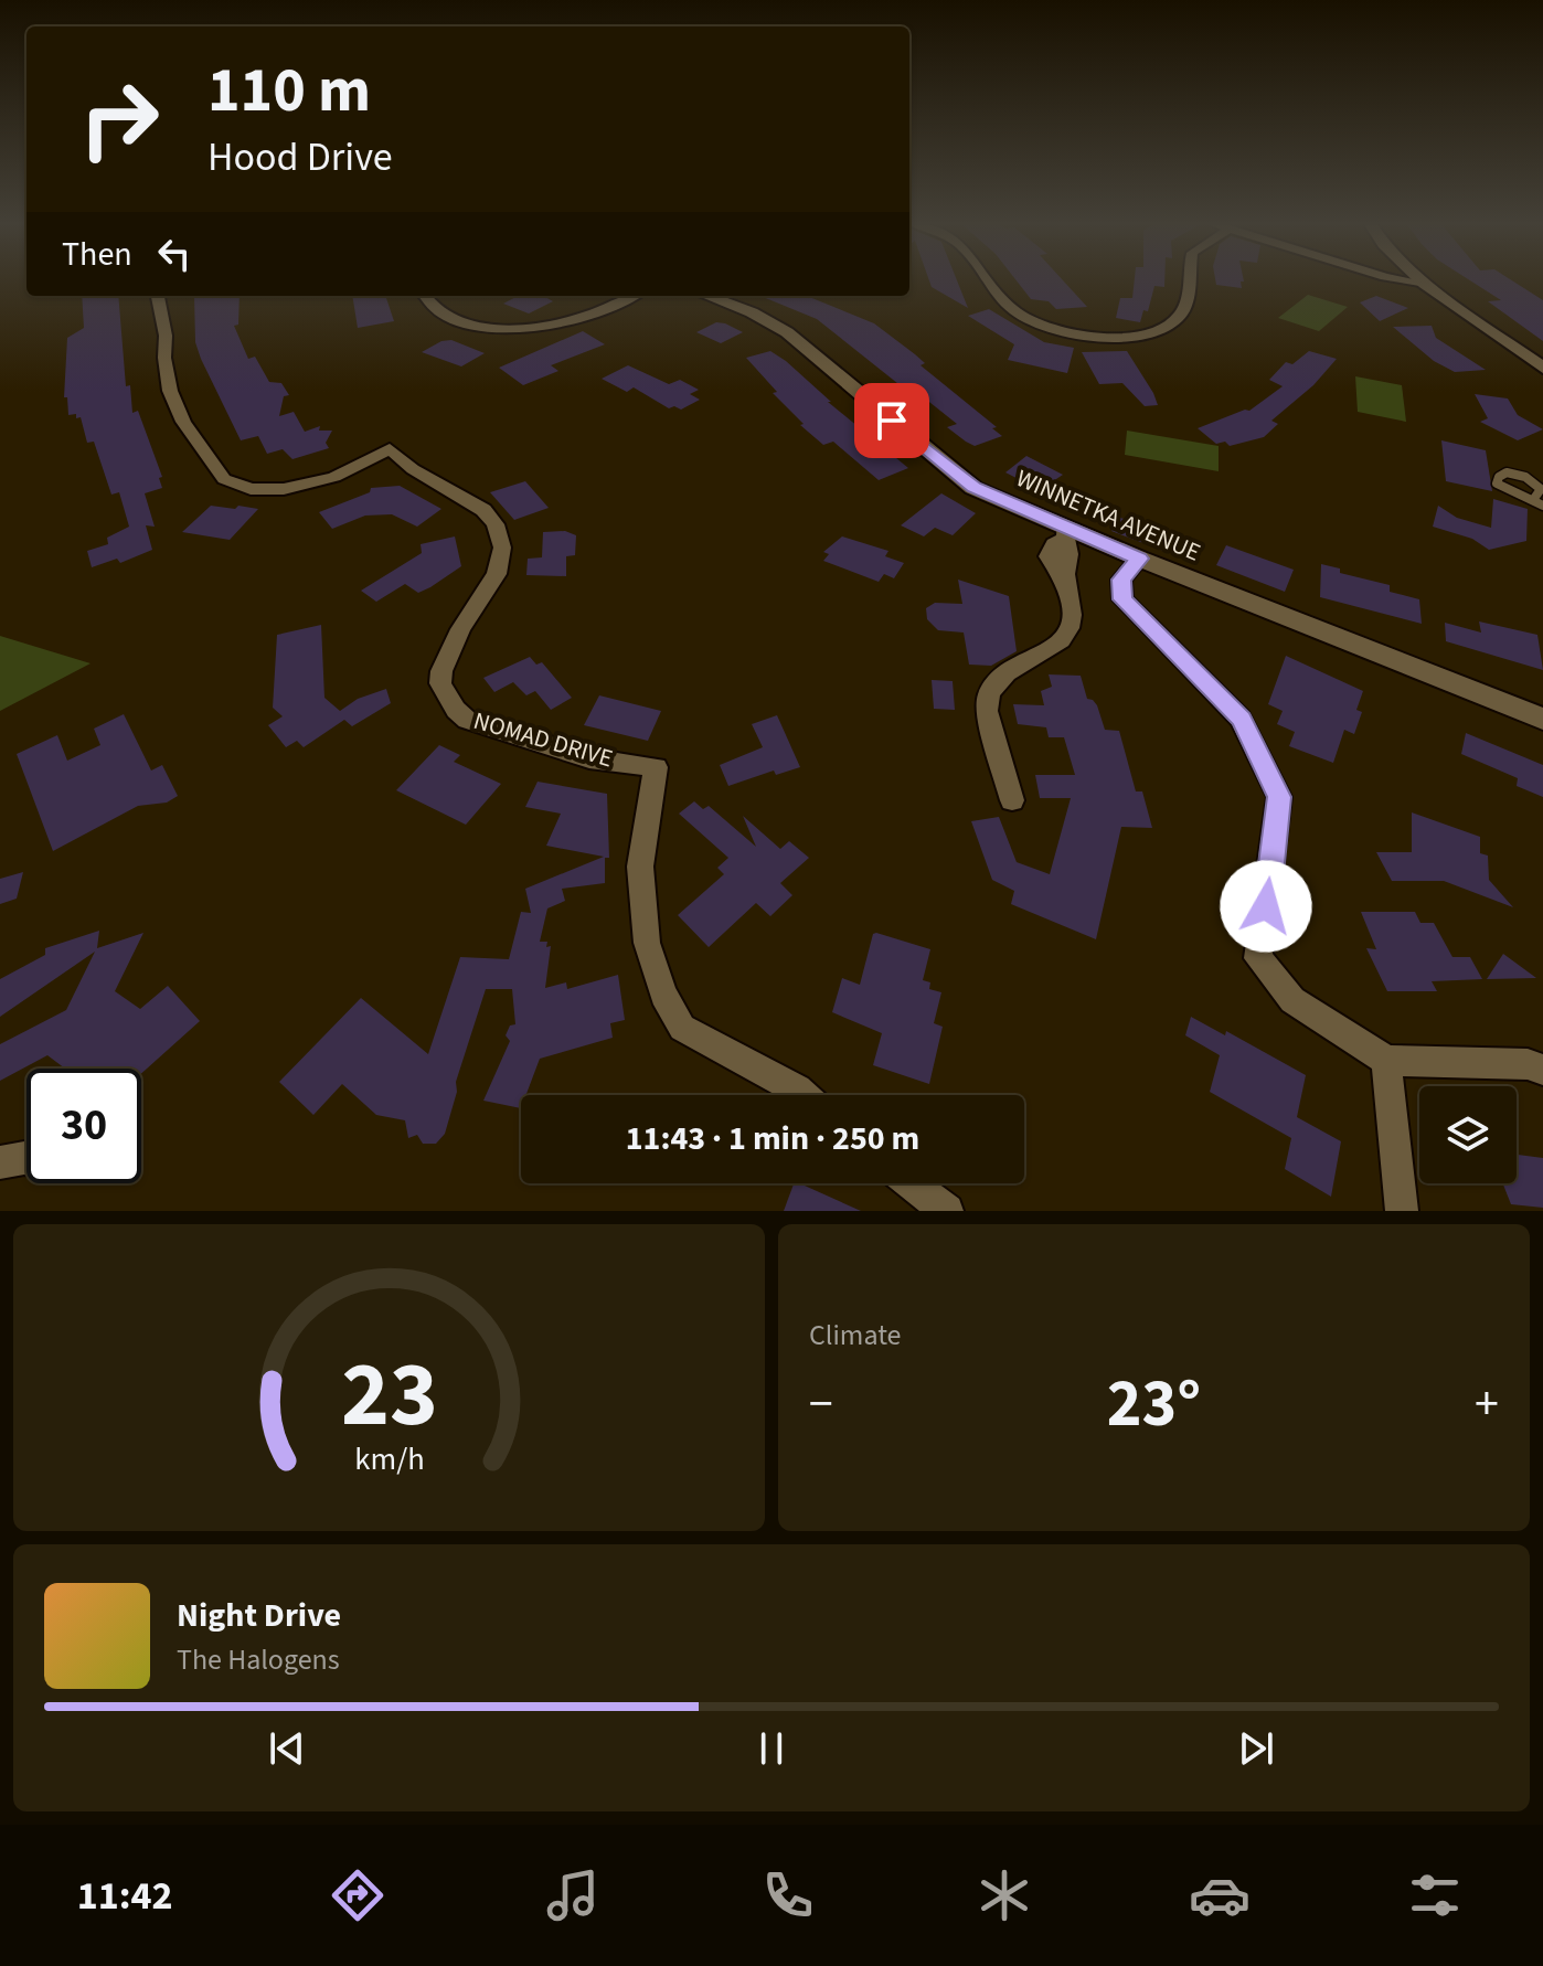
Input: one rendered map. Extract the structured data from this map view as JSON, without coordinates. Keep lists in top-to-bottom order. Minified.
{"streets":{"main road":["WINNETKA AVENUE"],"street":["NOMAD DRIVE"]},"page":{"turn":["110 m","Hood Drive"],"then":"Then","limit":"30","trip":"11:43 · 1 min · 250 m","tile":"Climate","heat":["−","23°","+"],"song":["Night Drive","The Halogens"],"tabs":"11:42","gauge":["23","km/h"]}}
